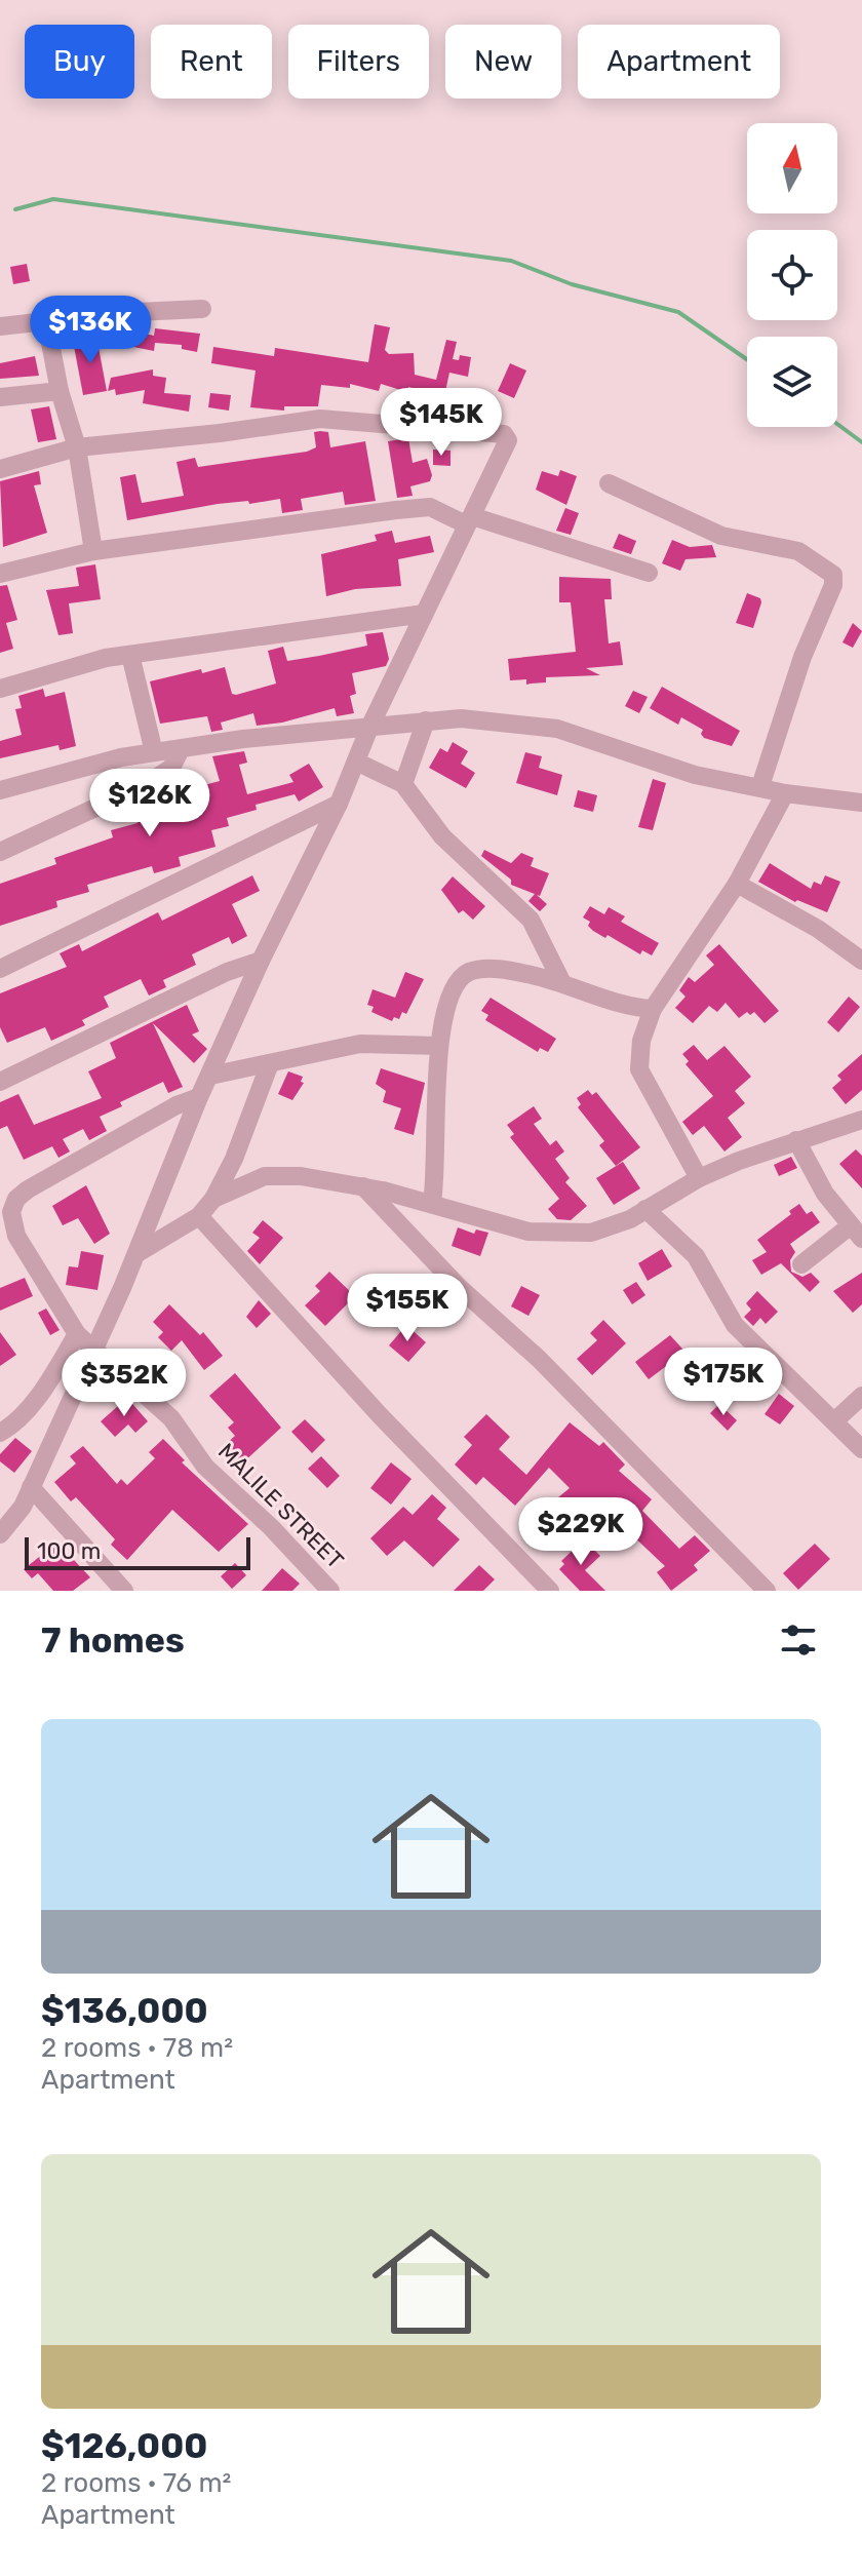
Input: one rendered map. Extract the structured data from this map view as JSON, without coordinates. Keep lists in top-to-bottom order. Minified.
{"streets":{"street":["MALILE STREET"]},"scale_bar":"100 m","north":"top","page":{"chip":["Buy","Rent","Filters","New","Apartment"],"price":["$136K","$145K","$126K","$155K","$175K","$352K","$229K"],"scale":"100 m","heading":"7 homes","list":[{"name":"$136,000","note":"2 rooms · 78 m² · Apartment"},{"name":"$126,000","note":"2 rooms · 76 m² · Apartment"}]}}
